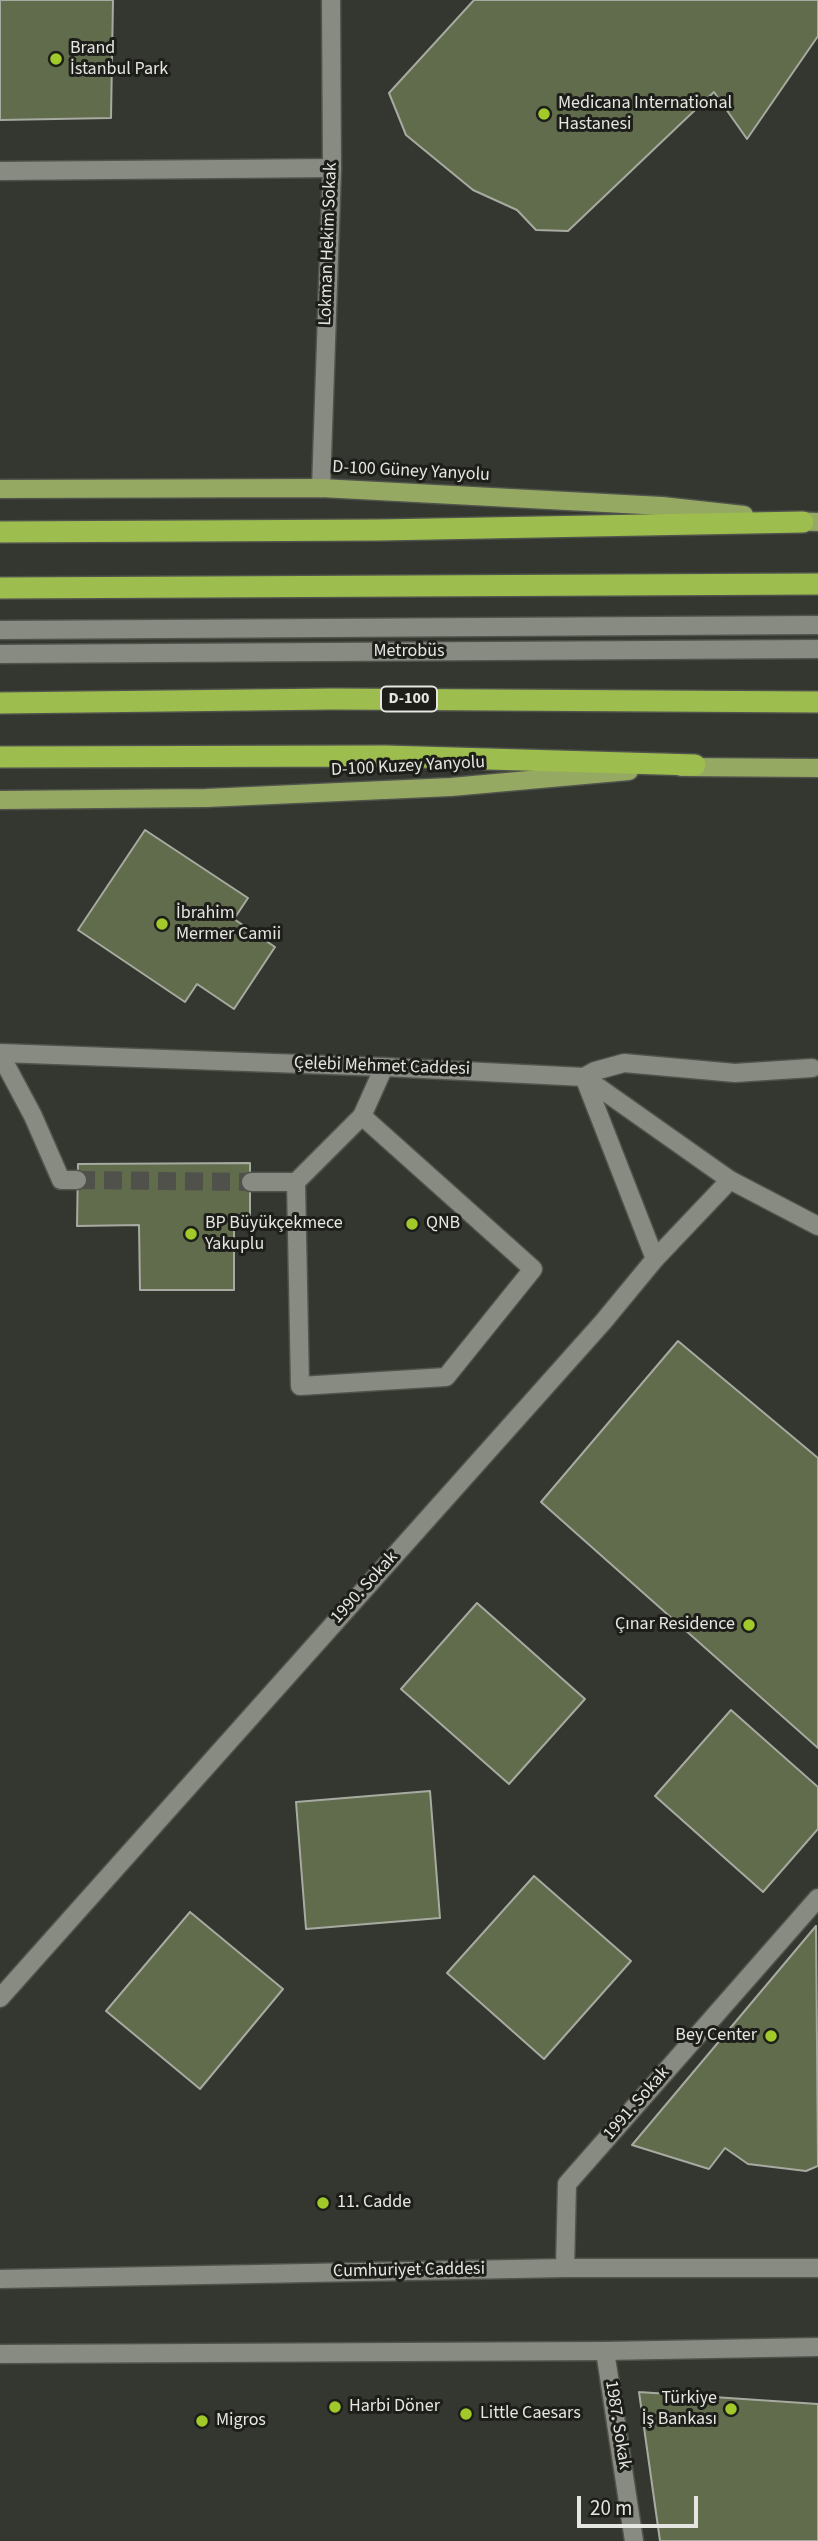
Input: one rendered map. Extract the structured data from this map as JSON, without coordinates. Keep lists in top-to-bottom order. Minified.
{"streets":{"highway":["D-100"],"main road":["Lokman Hekim Sokak","D-100 Güney Yanyolu","Metrobüs","D-100 Kuzey Yanyolu","Çelebi Mehmet Caddesi","1990. Sokak","1991. Sokak","Cumhuriyet Caddesi","1987. Sokak"]},"crossings":[["Lokman Hekim Sokak","D-100 Güney Yanyolu"],["1991. Sokak","Cumhuriyet Caddesi"]],"places":["Brand İstanbul Park","Medicana International Hastanesi","İbrahim Mermer Camii","QNB","BP Büyükçekmece Yakuplu","Çınar Residence","Bey Center","11. Cadde","Harbi Döner","Türkiye İş Bankası","Little Caesars","Migros"],"scale_bar":"20 m"}
